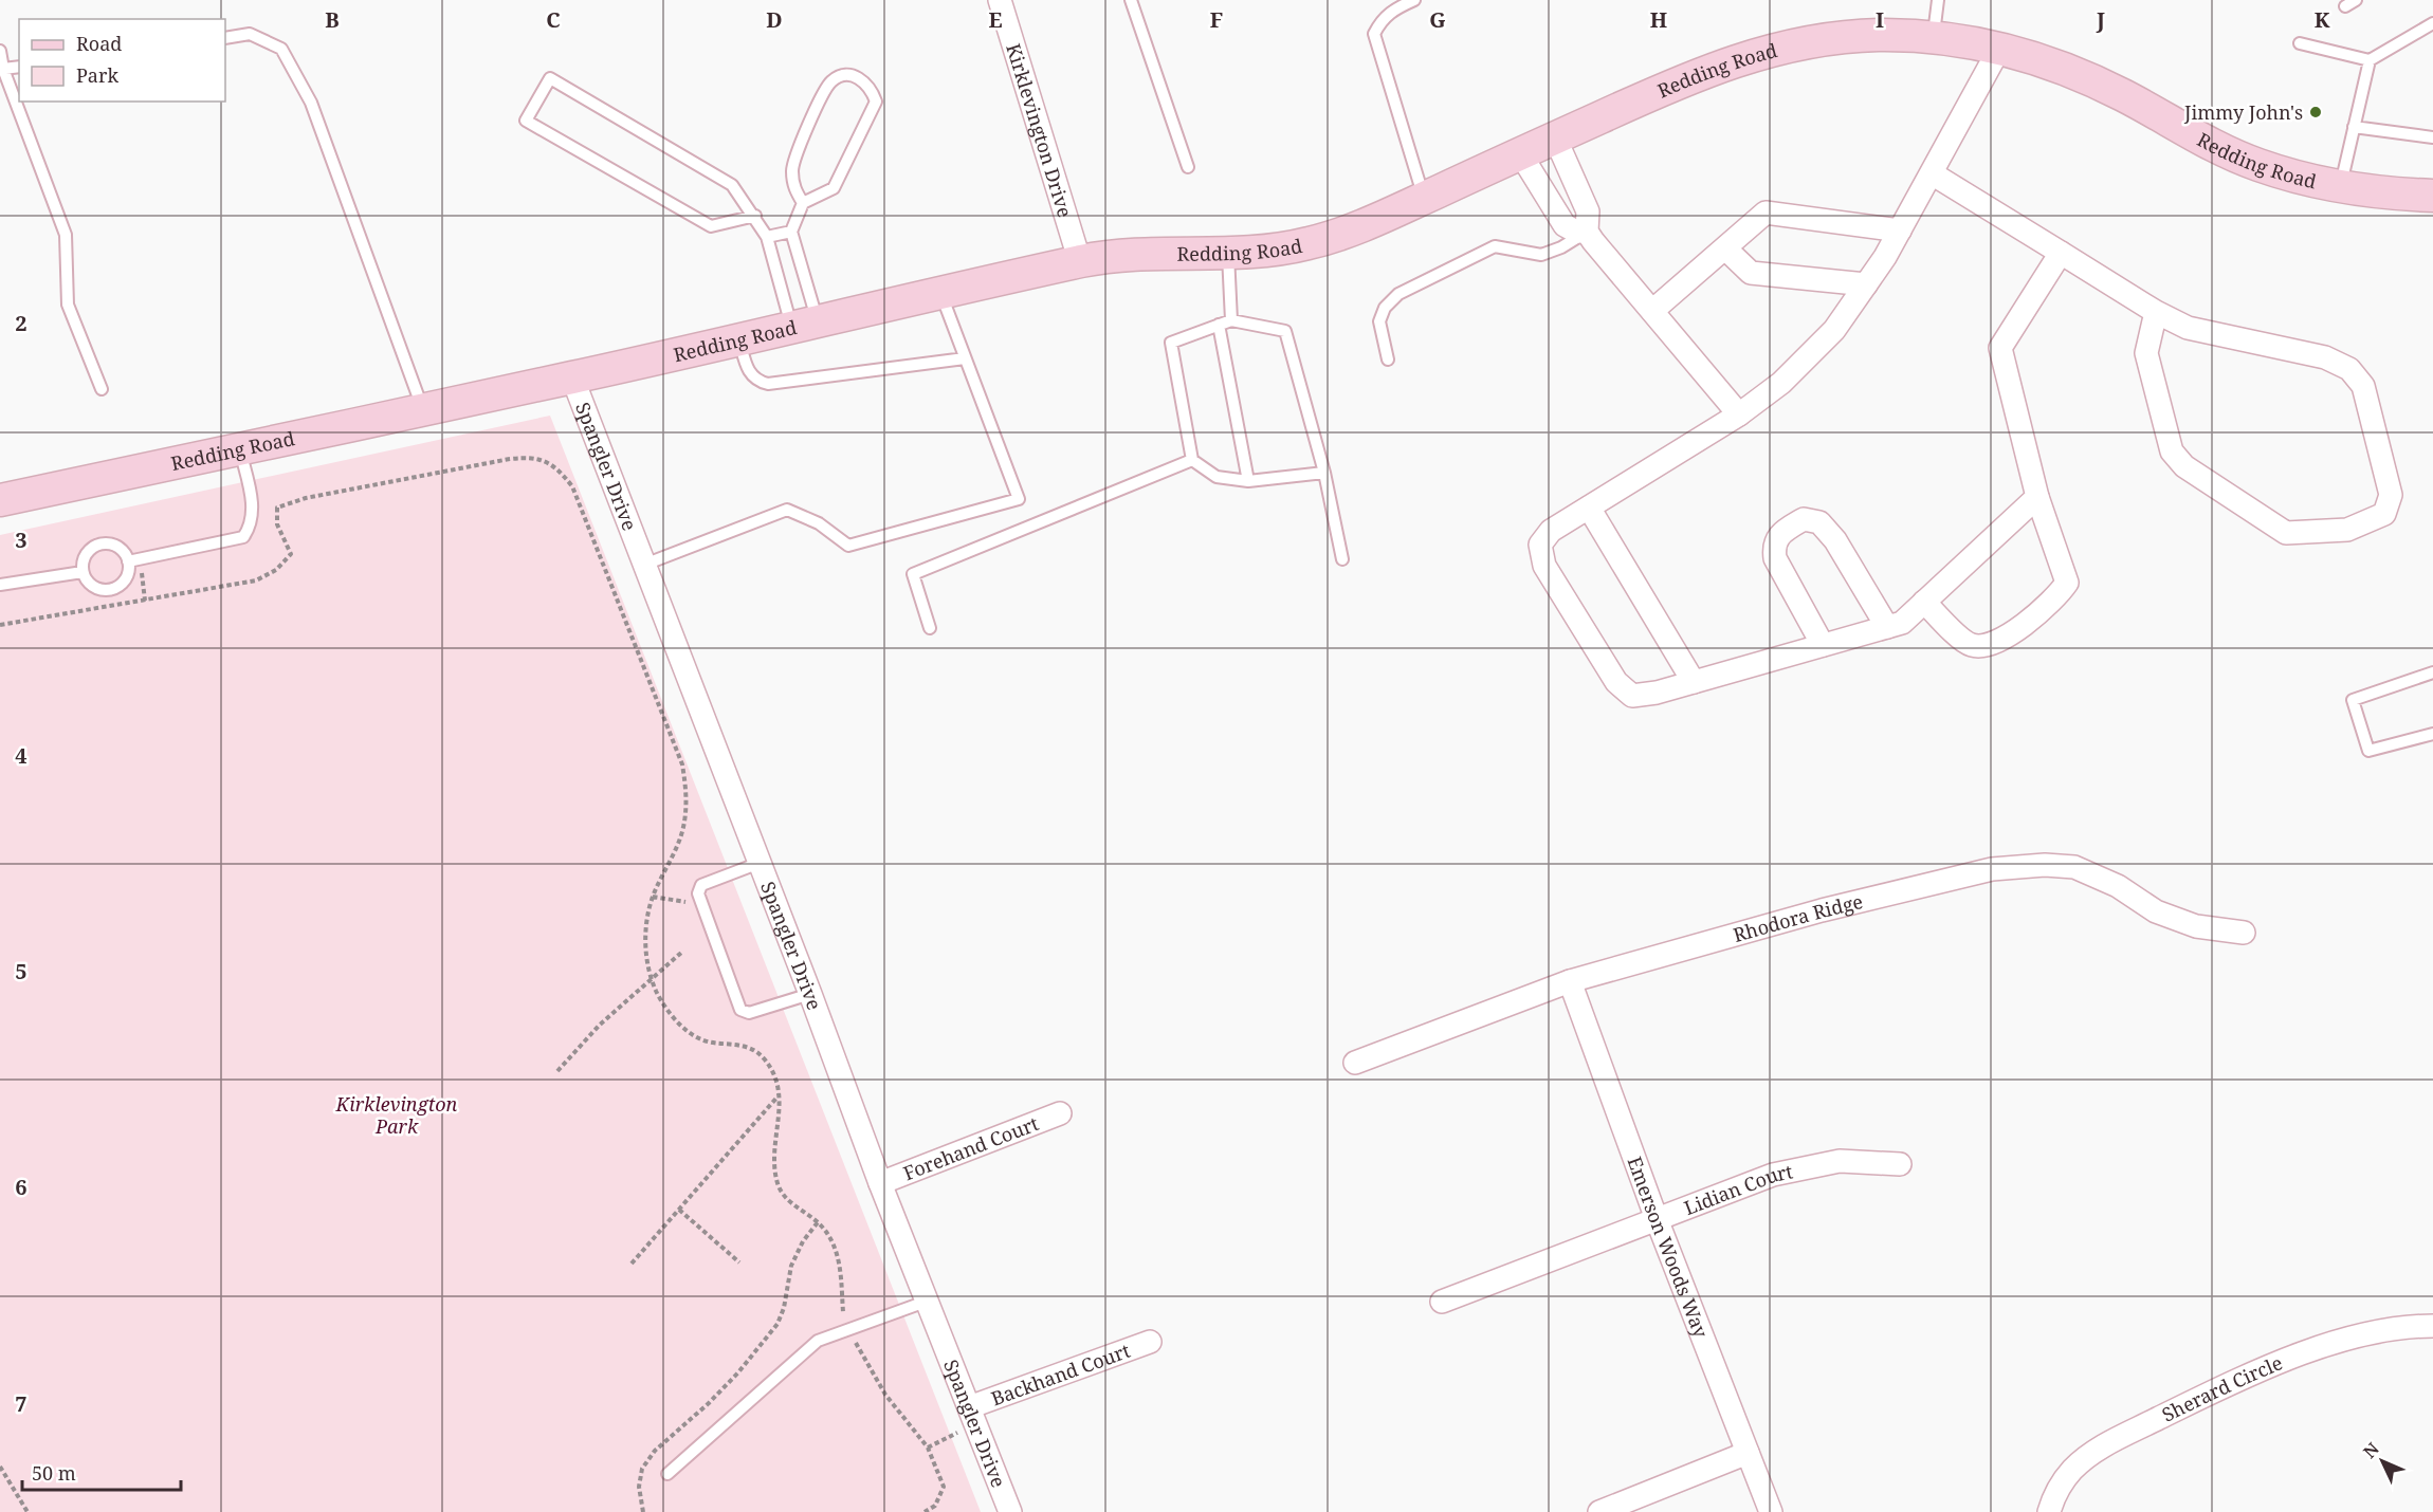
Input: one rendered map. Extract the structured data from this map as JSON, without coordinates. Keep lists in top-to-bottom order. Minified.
{"streets":{"street":["Redding Road","Kirklevington Drive","Spangler Drive","Rhodora Ridge","Forehand Court","Lidian Court","Emerson Woods Way","Backhand Court","Sherard Circle"]},"crossings":[["Redding Road","Kirklevington Drive"],["Redding Road","Spangler Drive"],["Spangler Drive","Forehand Court"],["Spangler Drive","Backhand Court"],["Rhodora Ridge","Emerson Woods Way"],["Lidian Court","Emerson Woods Way"]],"parks":["Kirklevington Park"],"places":["Jimmy John's"],"legend":["Road","Park"],"scale_bar":"50 m","north":"top left","grid":{"columns":["B","C","D","E","F","G","H","I","J","K"],"rows":["2","3","4","5","6","7"]}}
